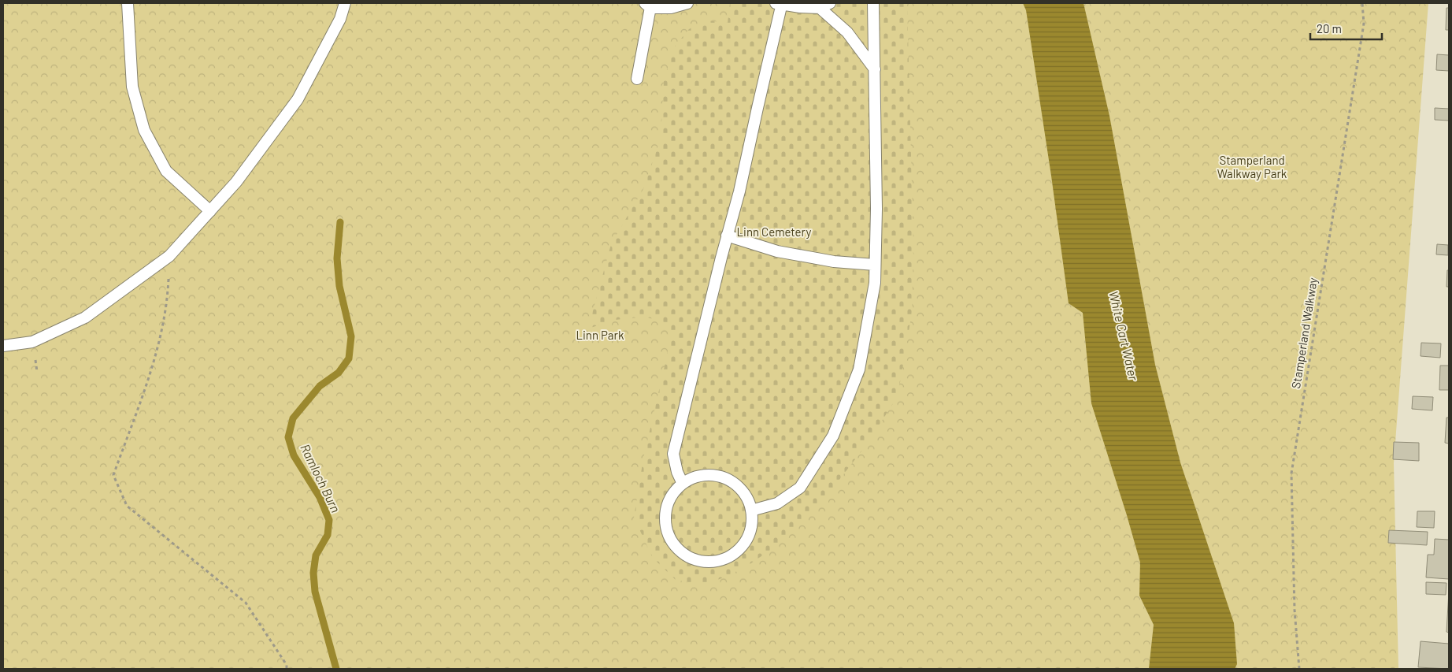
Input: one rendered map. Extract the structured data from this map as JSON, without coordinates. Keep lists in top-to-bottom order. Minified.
{"streets":{"path":["Stamperland Walkway"]},"water":["White Cart Water","Ramloch Burn"],"parks":["Stamperland Walkway Park","Linn Cemetery","Linn Park"],"scale_bar":"20 m"}
